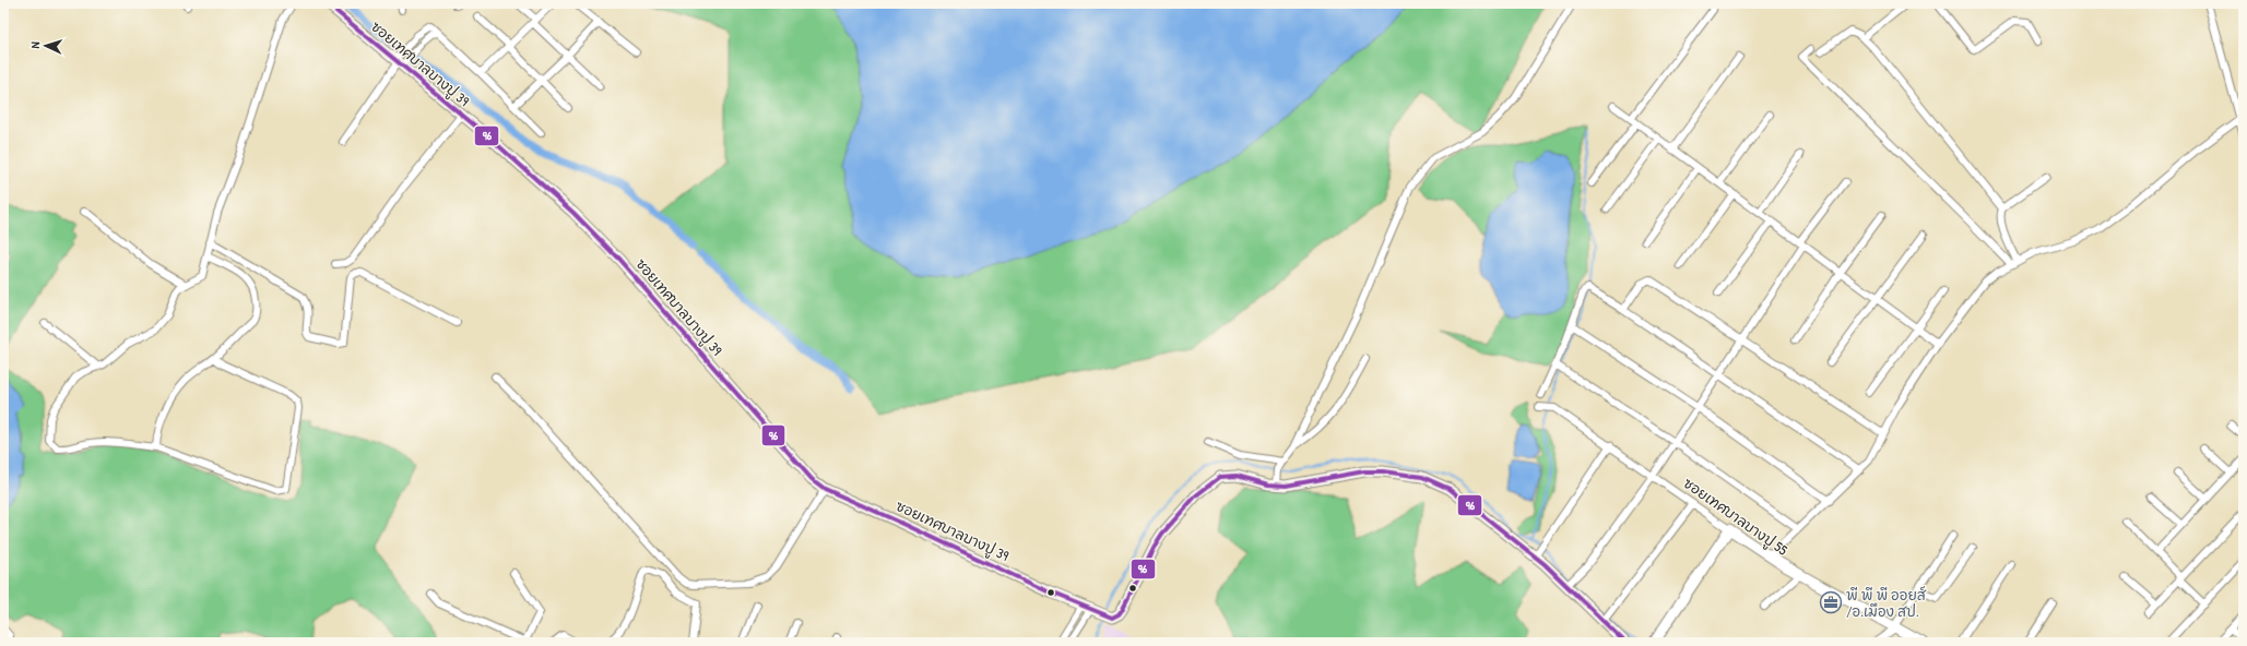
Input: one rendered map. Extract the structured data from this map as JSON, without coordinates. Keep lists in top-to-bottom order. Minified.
{"streets":{"street":["ซอยเทศบาลบางปู 39","ซอยเทศบาลบางปู 55"]},"places":{"office":["พี พี พี ออยส์ /อ.เมือง สป."]},"lines":["transit line 96"],"north":"left"}
